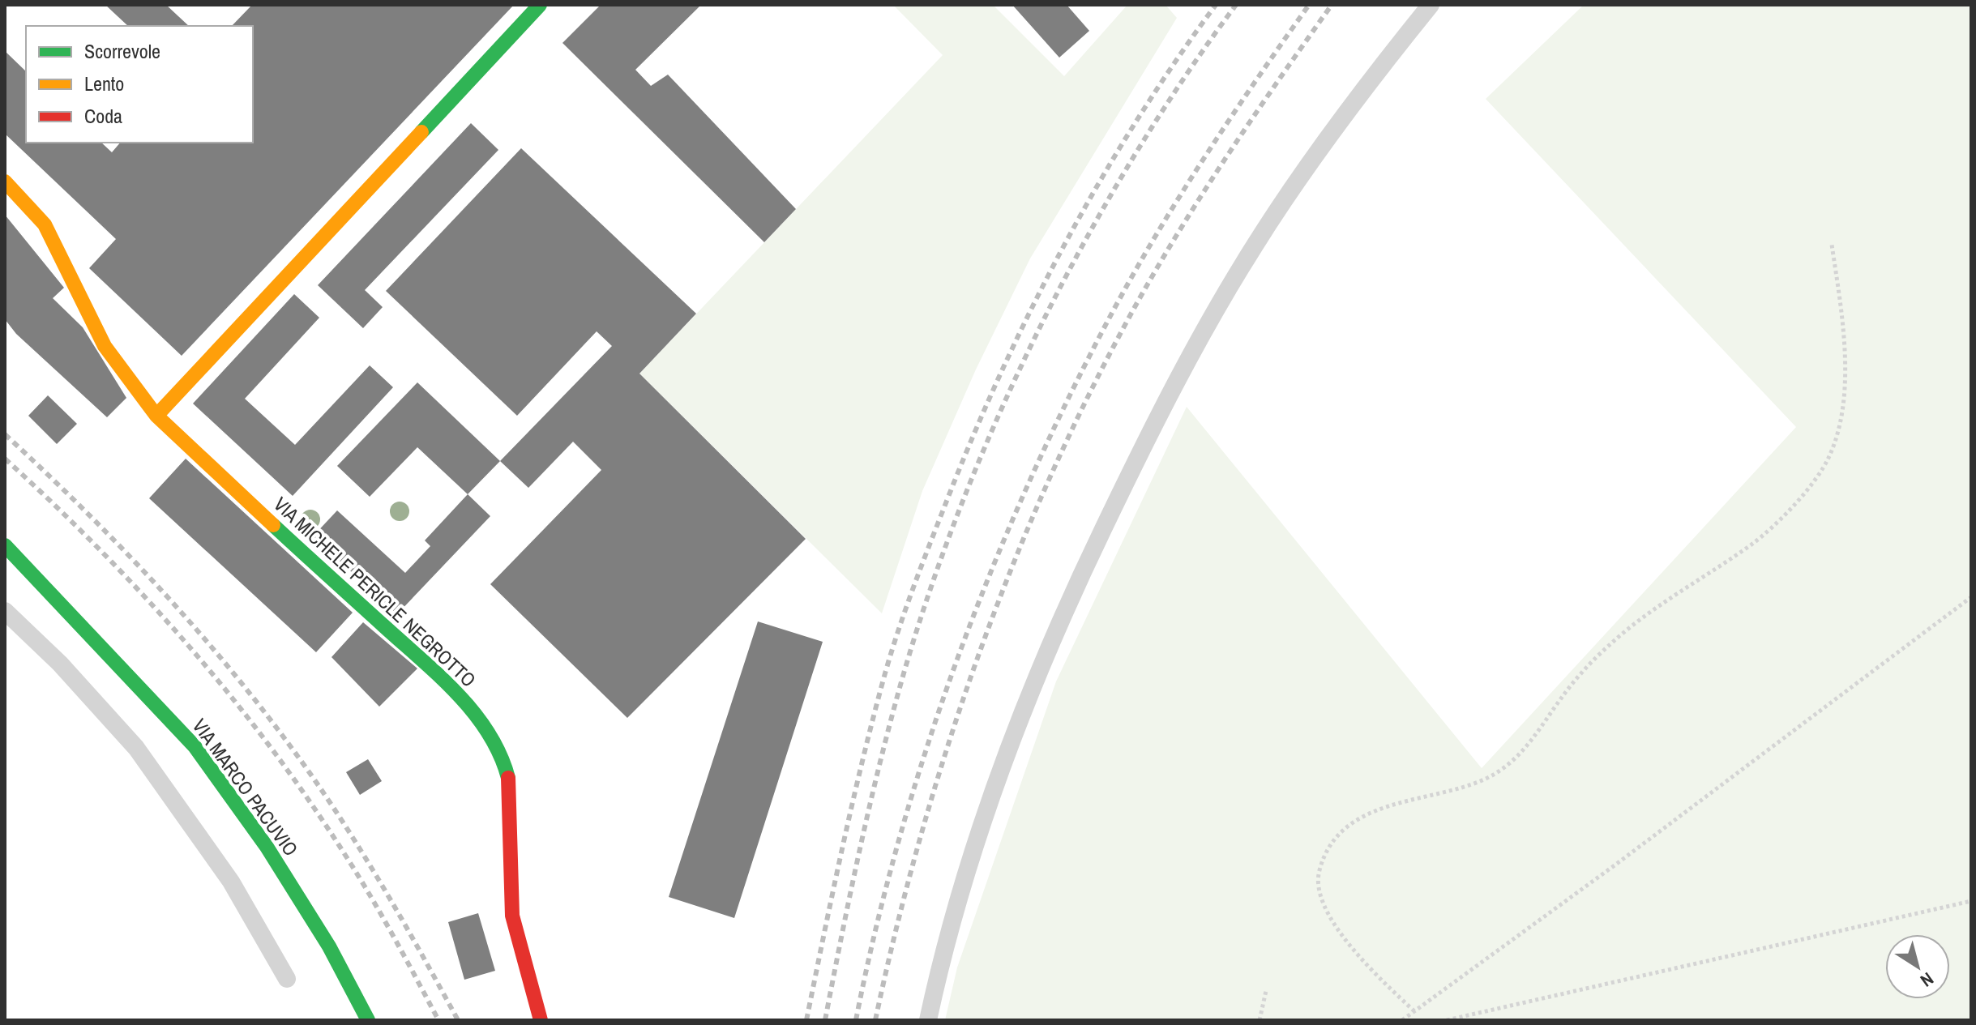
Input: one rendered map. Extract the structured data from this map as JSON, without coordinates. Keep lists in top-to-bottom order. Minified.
{"streets":{"street":["VIA MICHELE PERICLE NEGROTTO","VIA MARCO PACUVIO"]},"legend":["Scorrevole","Lento","Coda"],"north":"bottom right"}
